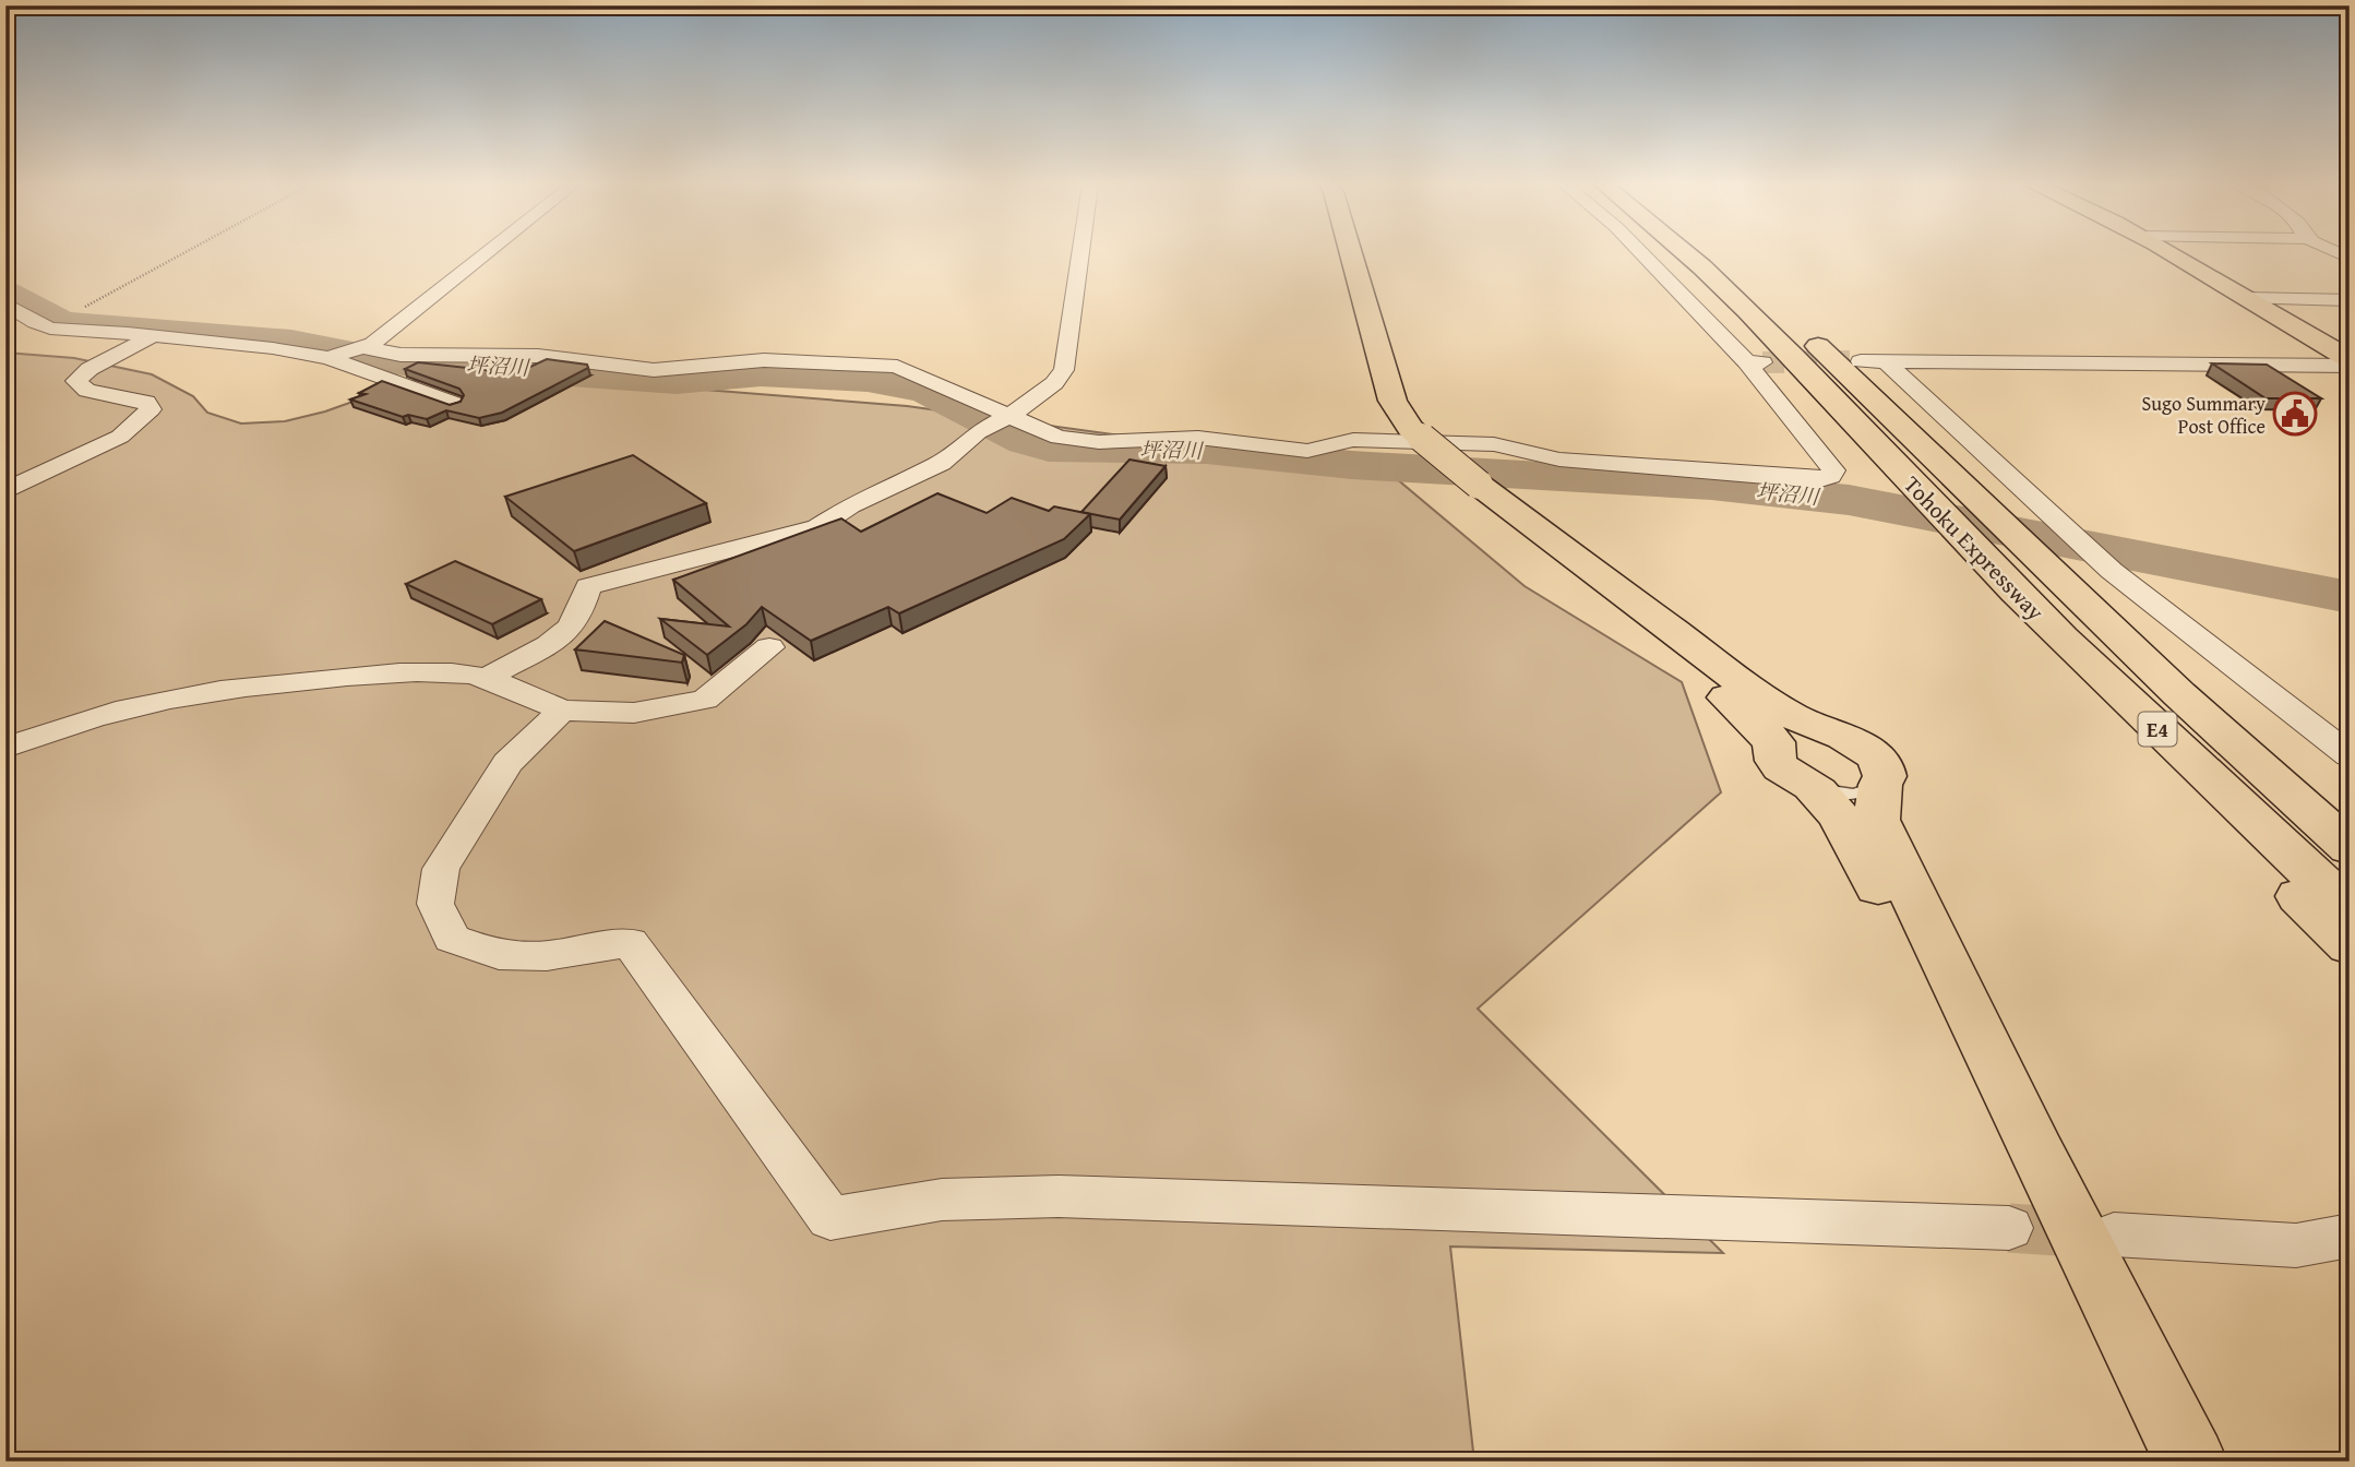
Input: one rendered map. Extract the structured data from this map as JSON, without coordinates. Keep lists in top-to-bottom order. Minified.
{"streets":{"main road":["Tohoku Expressway","E4"]},"water":["坪沼川"],"places":{"public building":["Sugo Summary Post Office"]}}
